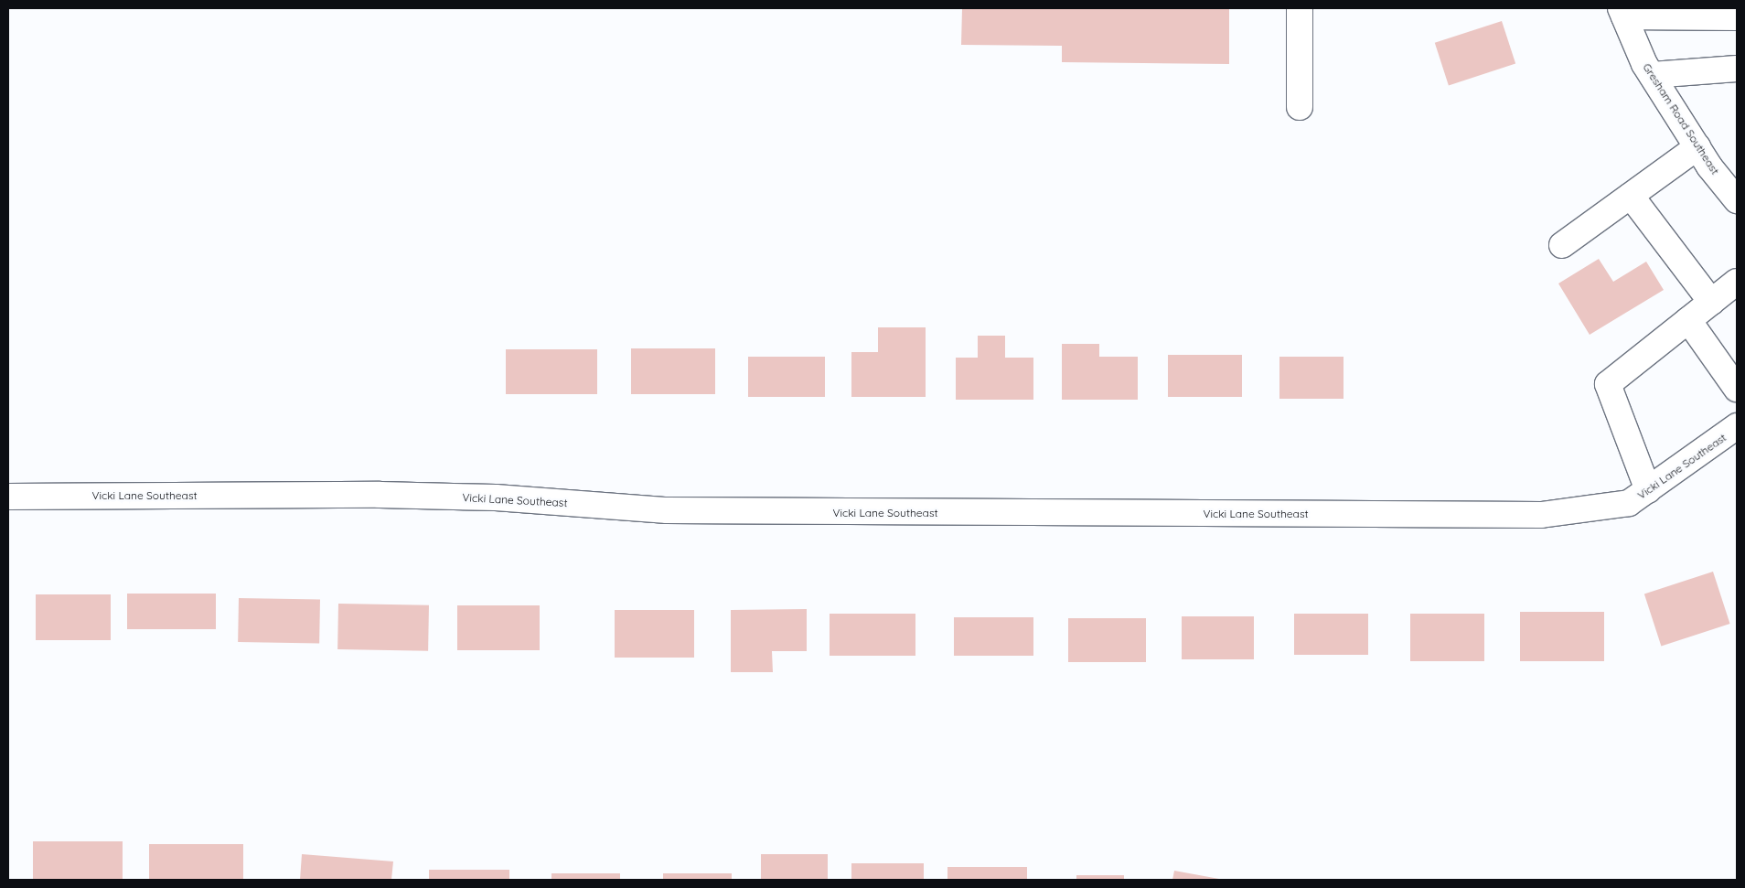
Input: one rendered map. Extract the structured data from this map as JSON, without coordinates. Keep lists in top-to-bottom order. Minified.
{"streets":{"street":["Gresham Road Southeast","Vicki Lane Southeast"]}}
